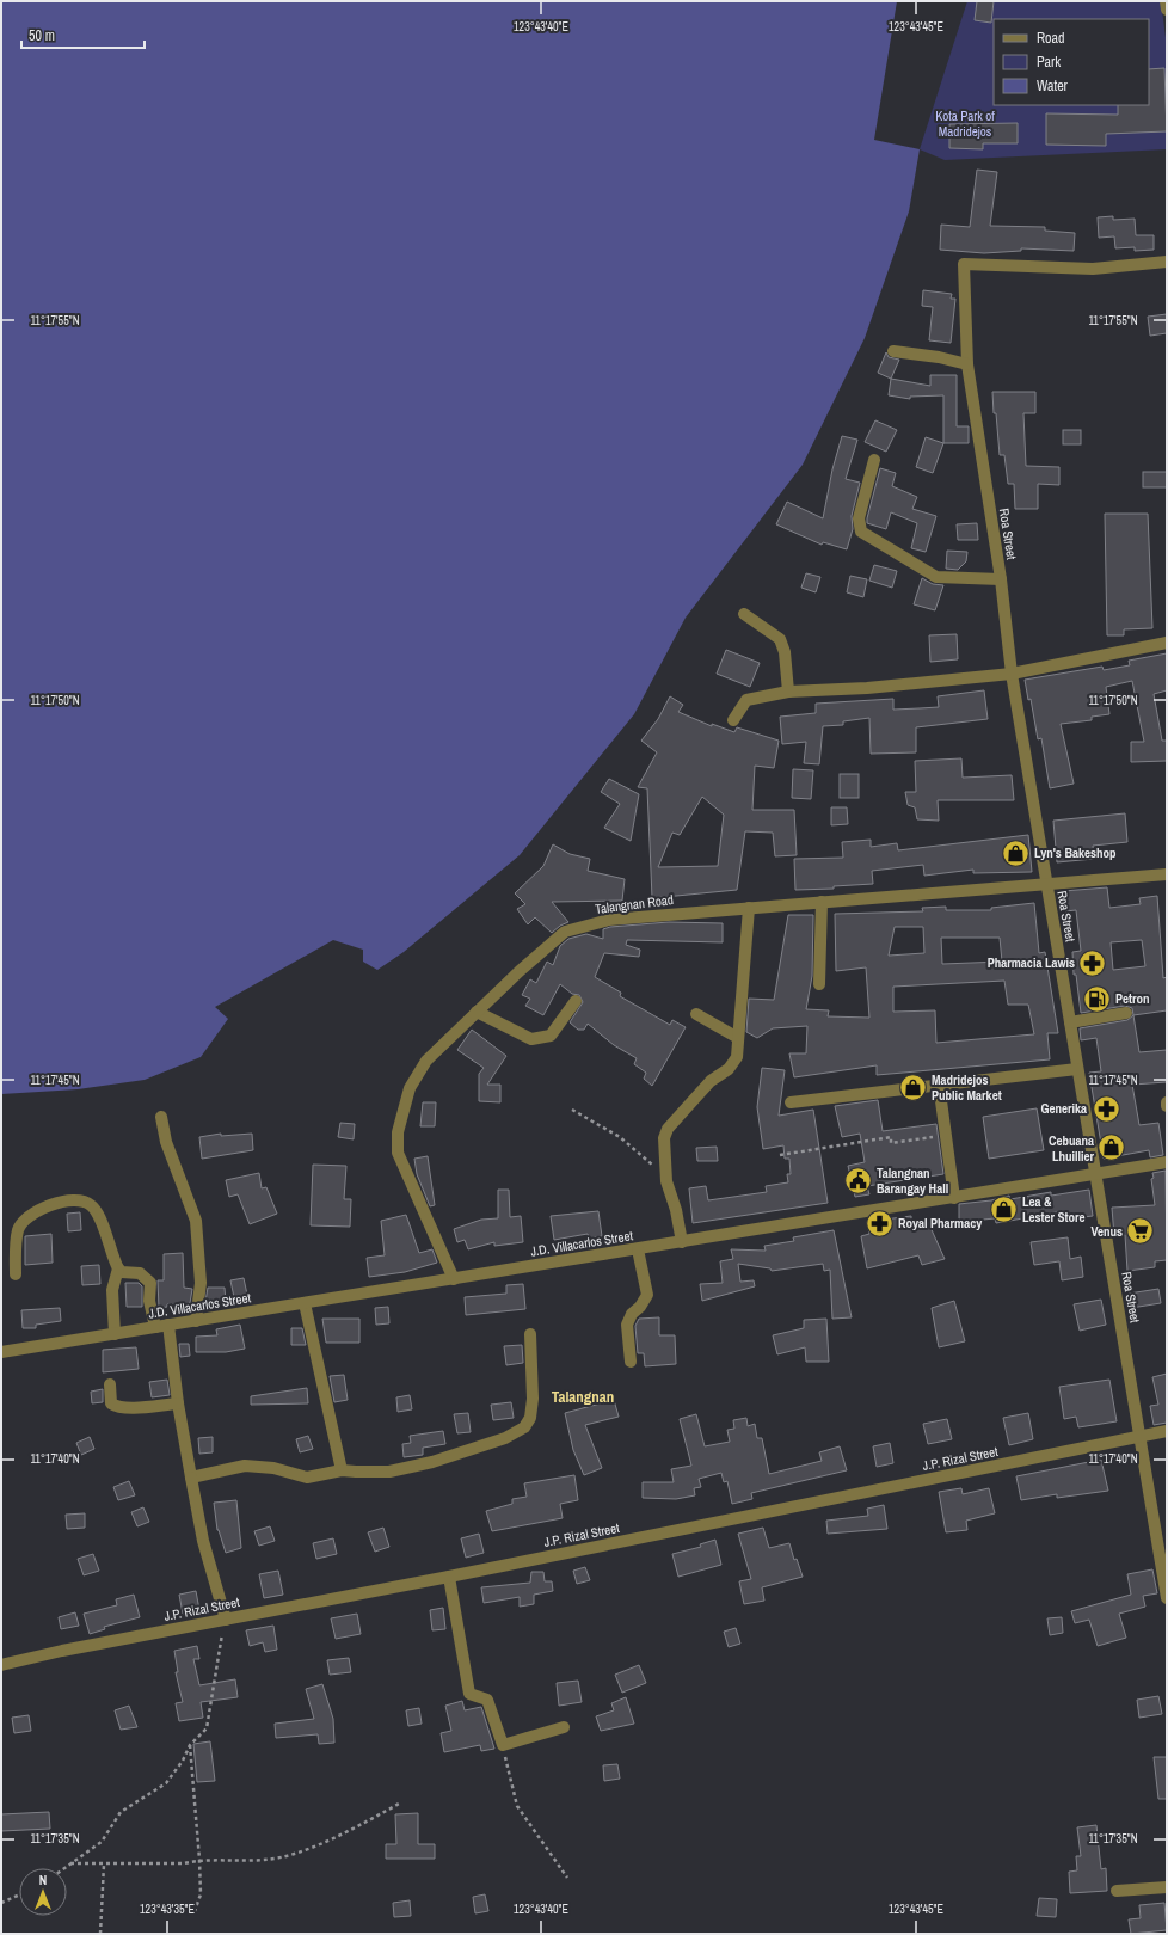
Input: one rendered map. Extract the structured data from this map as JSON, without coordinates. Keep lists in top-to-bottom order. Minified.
{"streets":{"street":["Roa Street","Talangnan Road","J.D. Villacarlos Street","J.P. Rizal Street"]},"crossings":[["Roa Street","Talangnan Road"],["Roa Street","J.D. Villacarlos Street"],["Roa Street","J.P. Rizal Street"],["Talangnan Road","J.D. Villacarlos Street"]],"districts":["Talangnan"],"parks":["Kota Park of Madridejos"],"places":{"shop":["Lyn's Bakeshop","Madridejos Public Market","Cebuana Lhuillier","Lea & Lester Store"],"pharmacy":["Pharmacia Lawis","Generika","Royal Pharmacy"],"fuel station":["Petron"],"public building":["Talangnan Barangay Hall"],"supermarket":["Venus"]},"legend":["Road","Park","Water"],"scale_bar":"50 m","north":"top","coordinates":["123°43'40\"E","123°43'45\"E","11°17'55\"N","11°17'50\"N","11°17'45\"N","11°17'40\"N","11°17'35\"N","123°43'35\"E"]}
